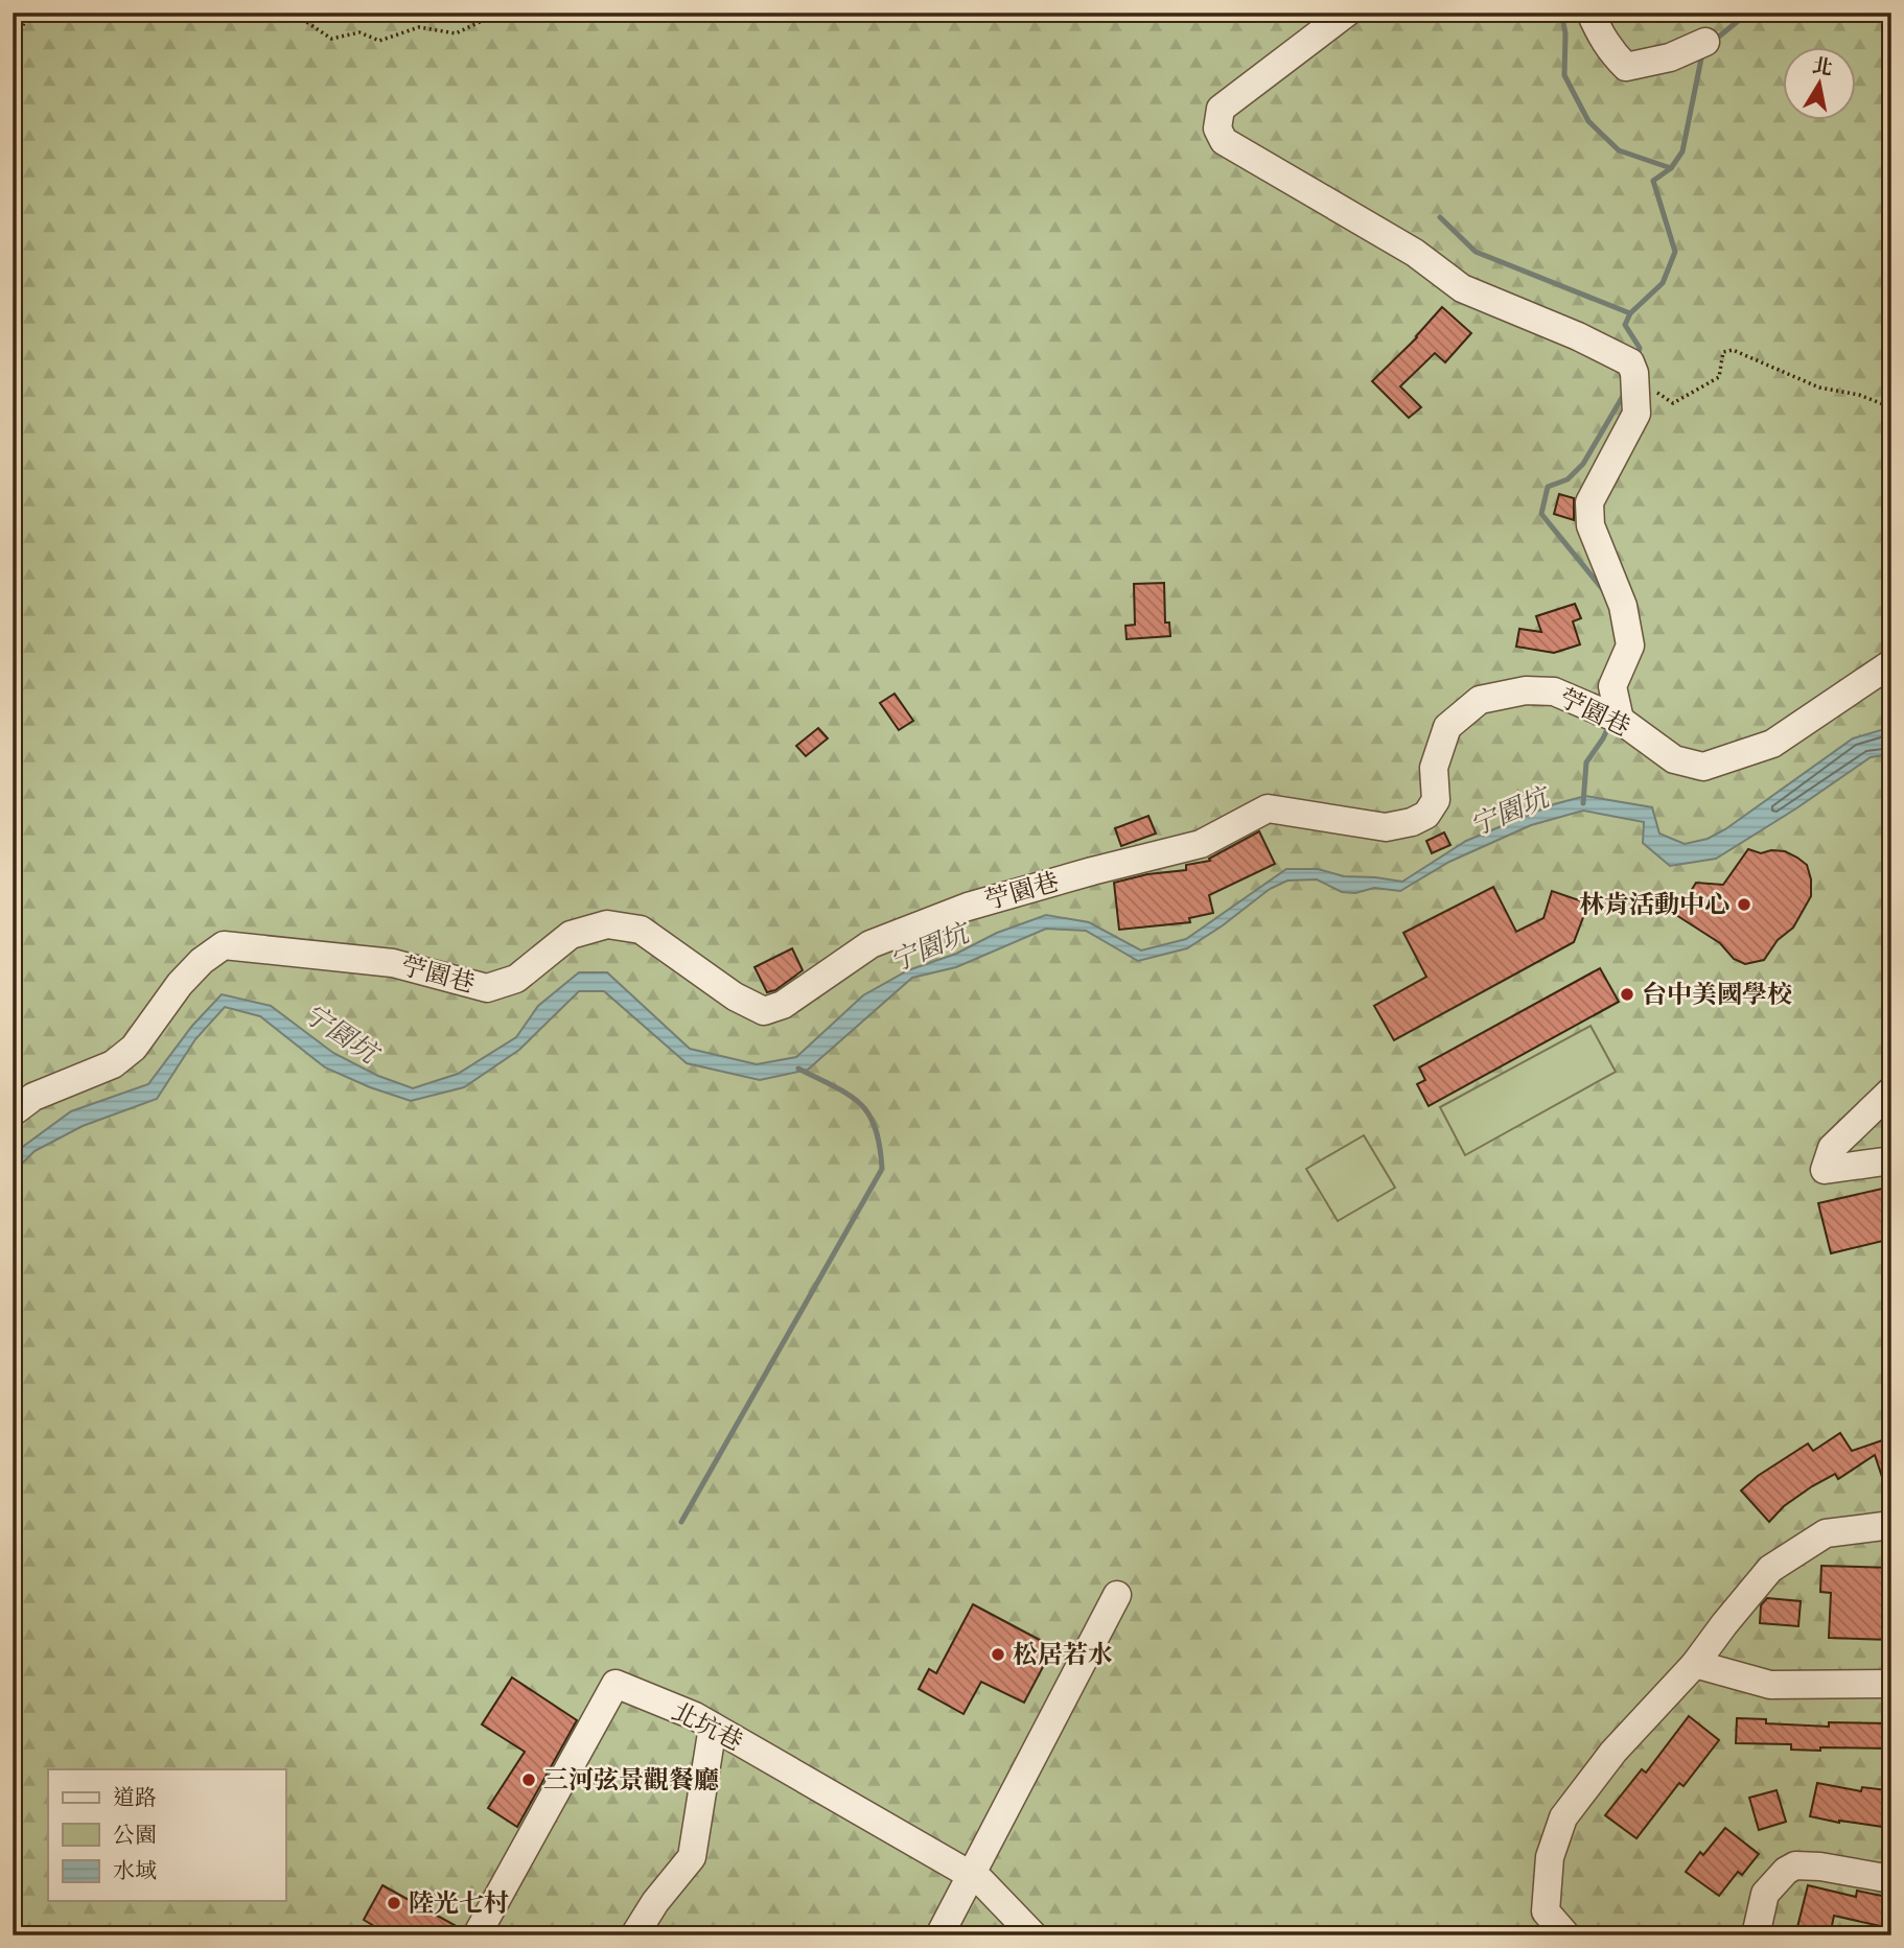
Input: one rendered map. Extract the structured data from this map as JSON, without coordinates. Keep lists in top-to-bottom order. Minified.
{"streets":{"street":["苧園巷","北坑巷"]},"water":["宁園坑"],"places":["林肯活動中心","台中美國學校","松居若水","三河弦景觀餐廳","陸光七村"],"legend":["道路","公園","水域"],"north":"top"}
